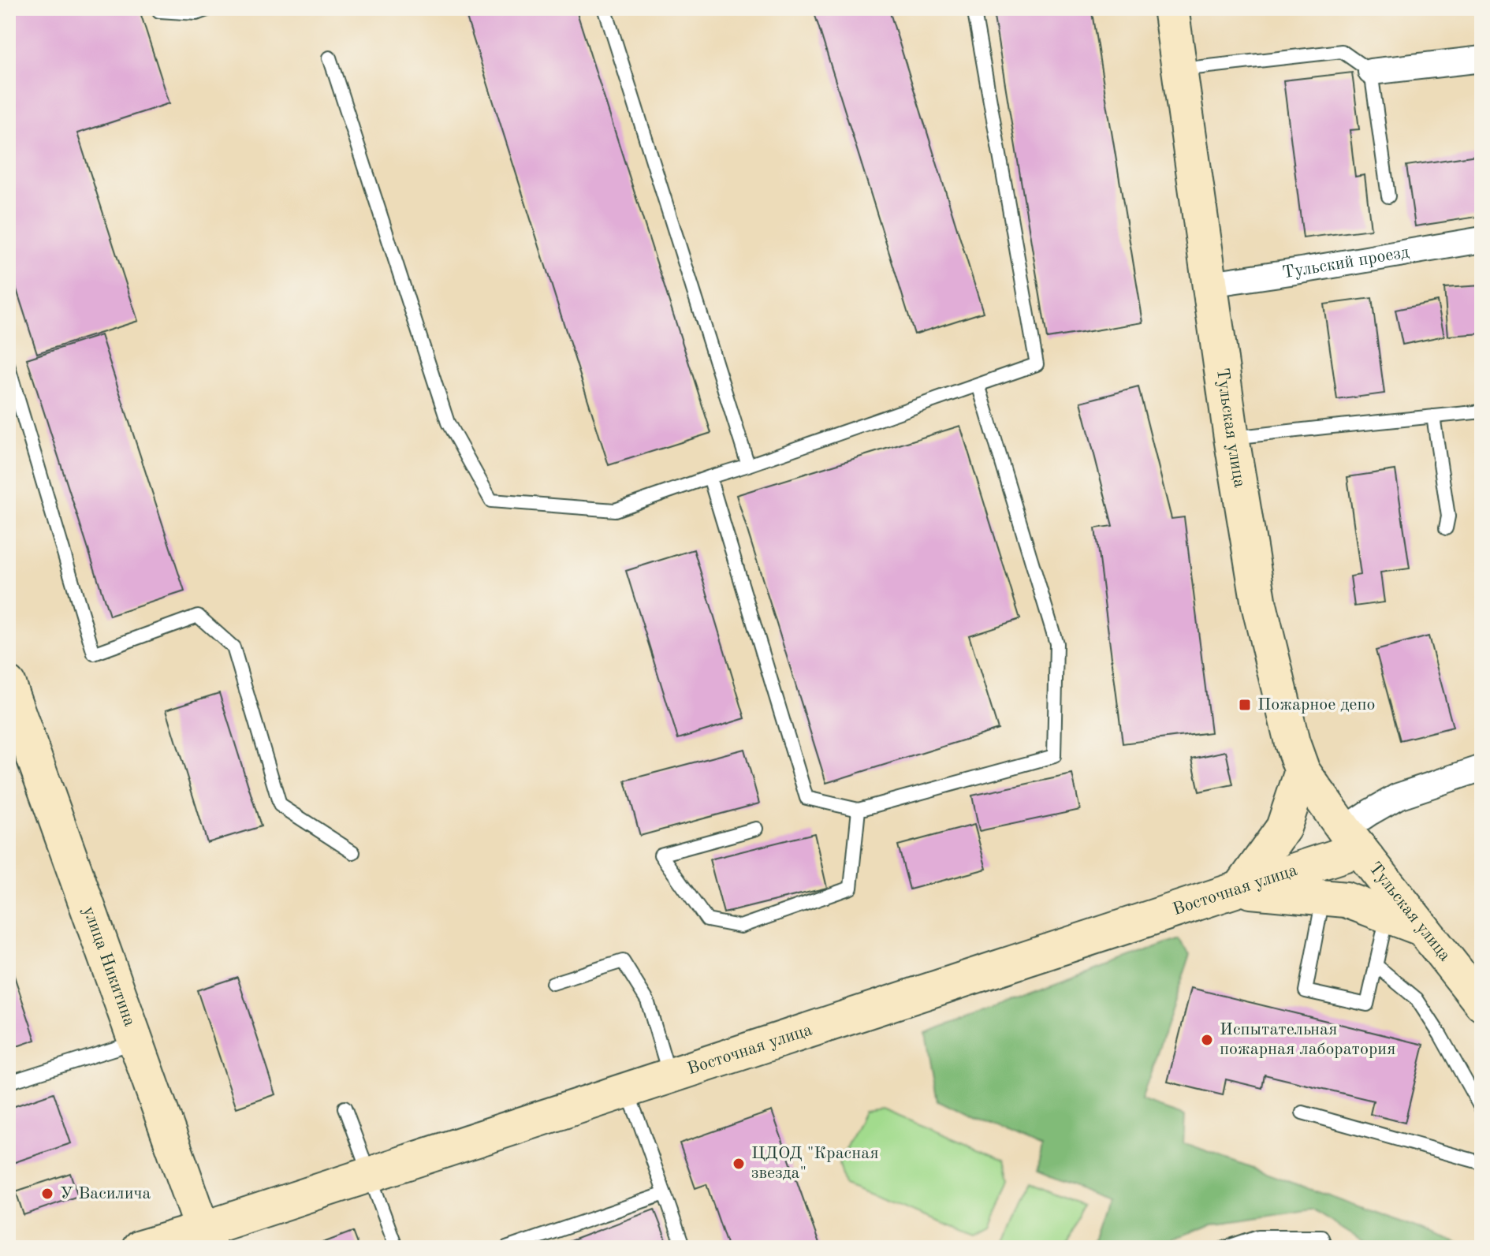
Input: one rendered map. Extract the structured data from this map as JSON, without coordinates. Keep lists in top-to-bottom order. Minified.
{"streets":{"street":["Тульский проезд","Тульская улица","Восточная улица","улица Никитина"]},"crossings":[["Тульский проезд","Тульская улица"],["Тульская улица","Восточная улица"],["Восточная улица","улица Никитина"]],"places":{"transit":["Пожарное депо"],"other":["Испытательная пожарная лаборатория","ЦДОД \"Красная звезда\"","У Василича"]}}
